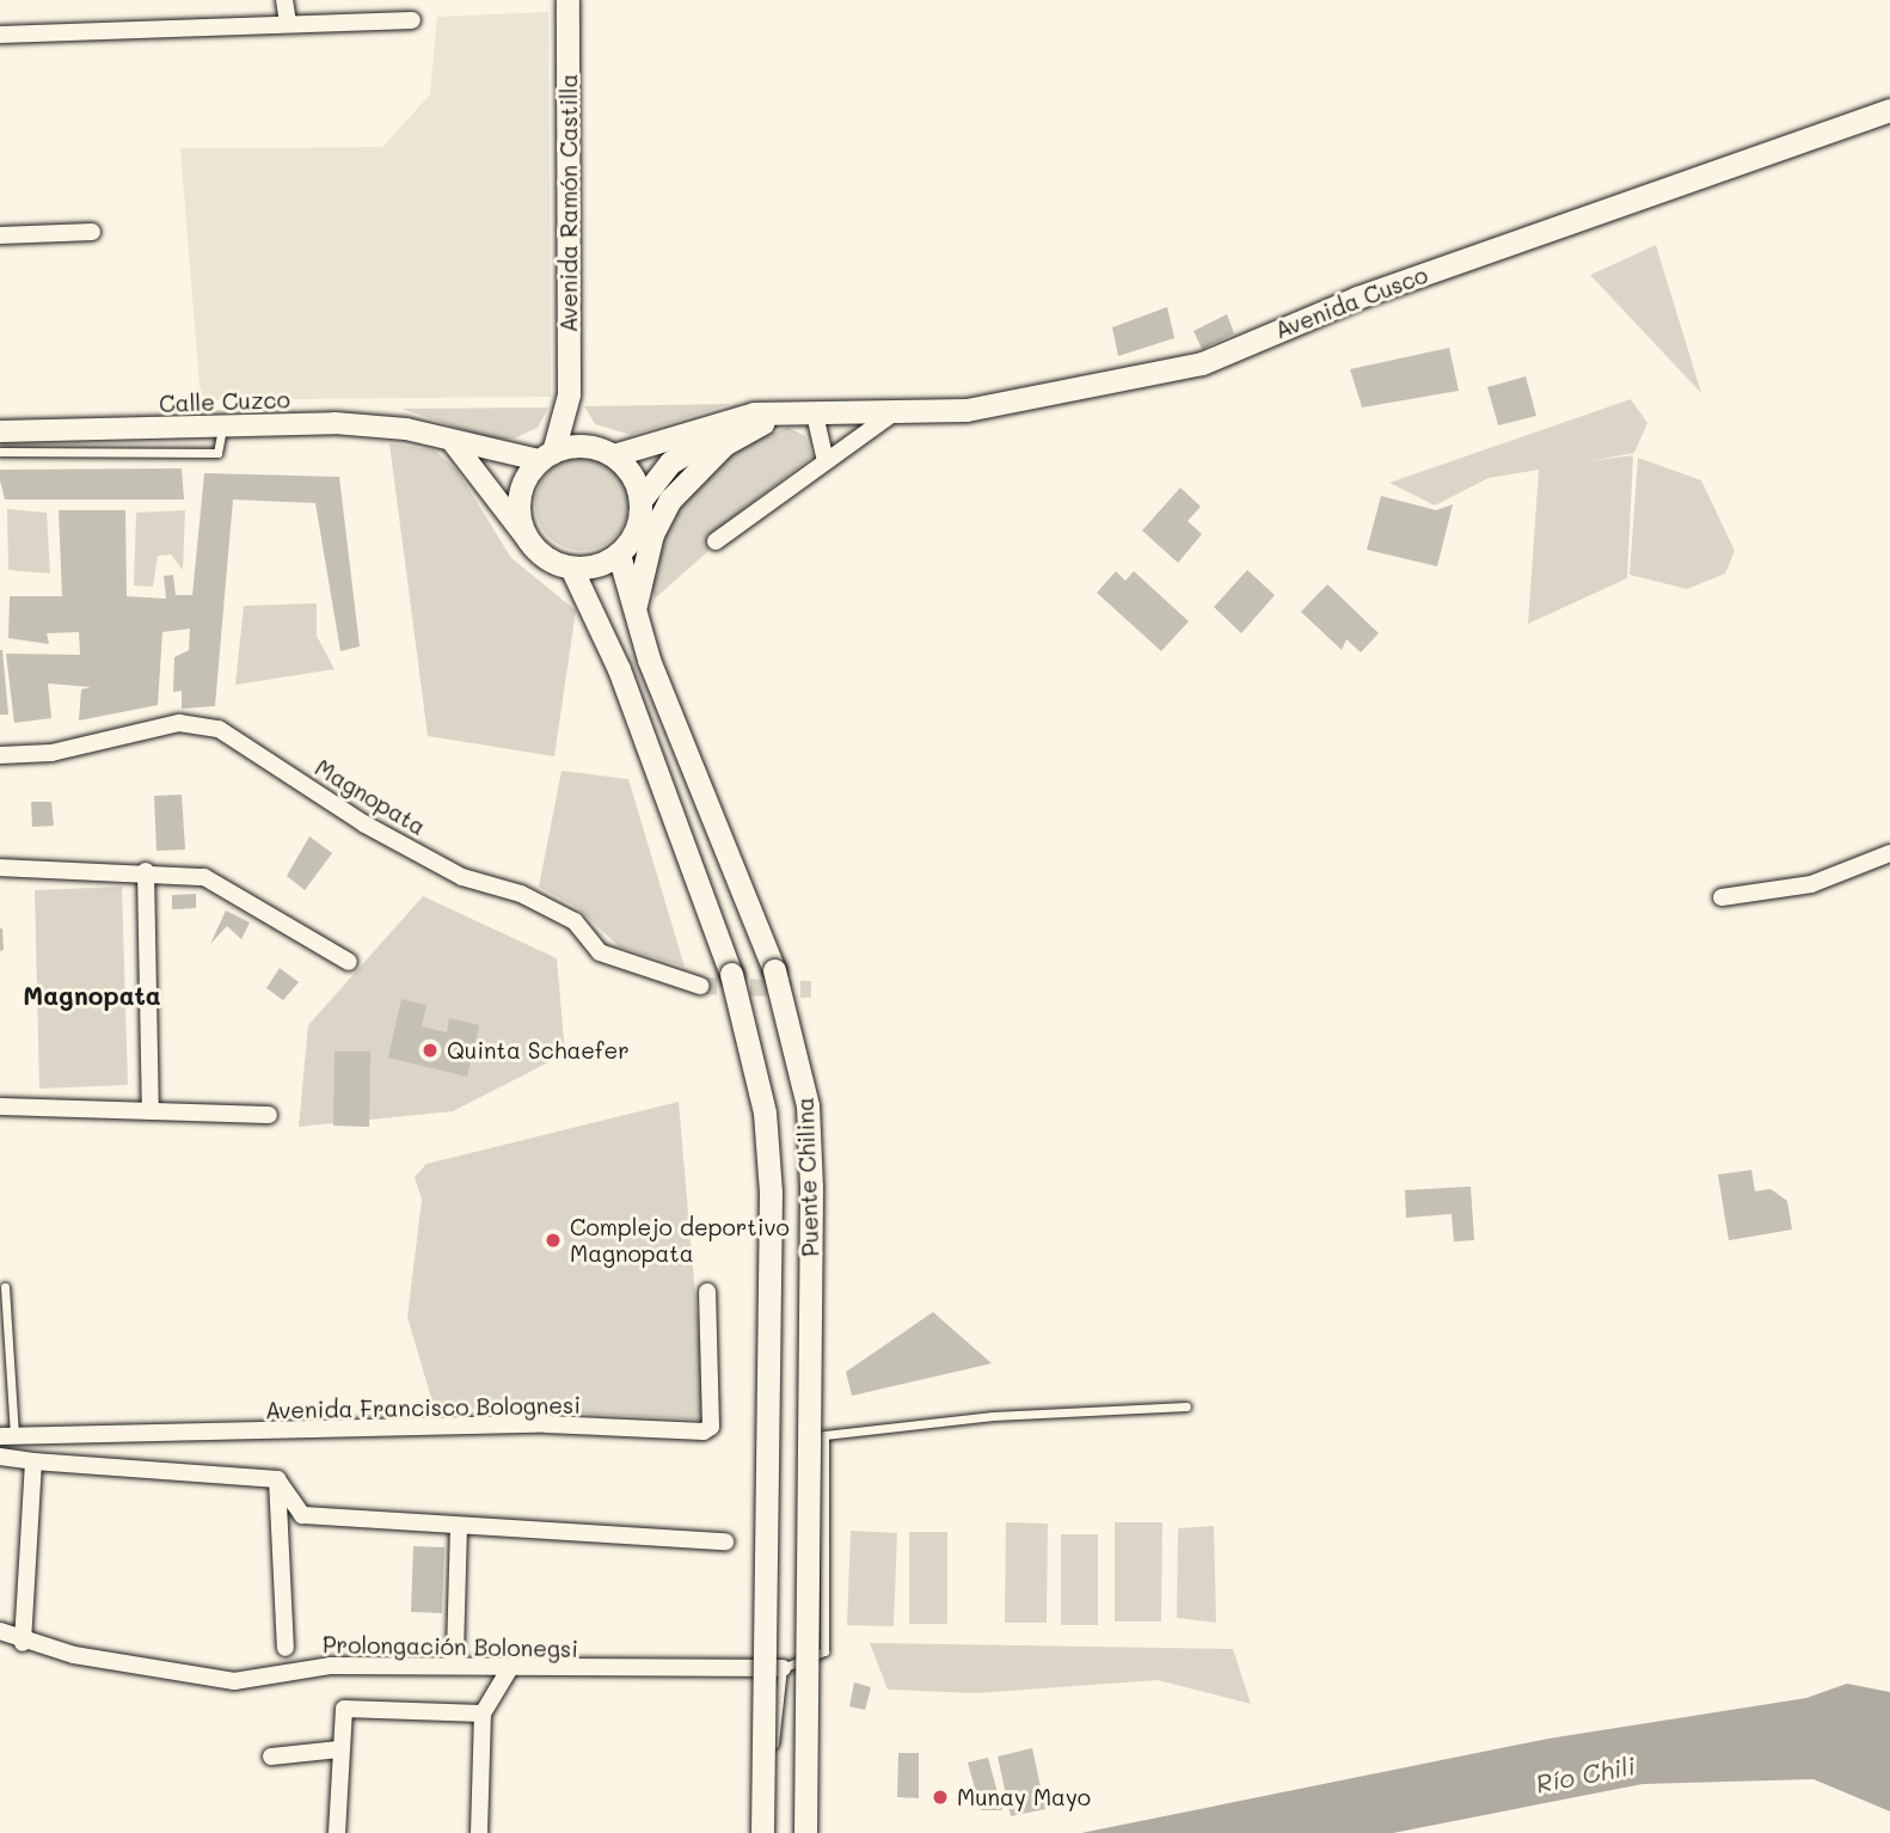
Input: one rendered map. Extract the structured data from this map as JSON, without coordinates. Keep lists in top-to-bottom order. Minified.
{"streets":{"main road":["Avenida Ramón Castilla","Avenida Cusco","Puente Chilina"],"street":["Calle Cuzco","Magnopata","Avenida Francisco Bolognesi","Prolongación Bolonegsi"]},"crossings":[["Avenida Ramón Castilla","Avenida Cusco"],["Avenida Ramón Castilla","Calle Cuzco"],["Avenida Ramón Castilla","Puente Chilina"],["Avenida Cusco","Calle Cuzco"],["Avenida Cusco","Puente Chilina"],["Calle Cuzco","Puente Chilina"]],"districts":["Magnopata"],"water":["Río Chili"],"places":["Quinta Schaefer","Complejo deportivo Magnopata","Munay Mayo"]}
